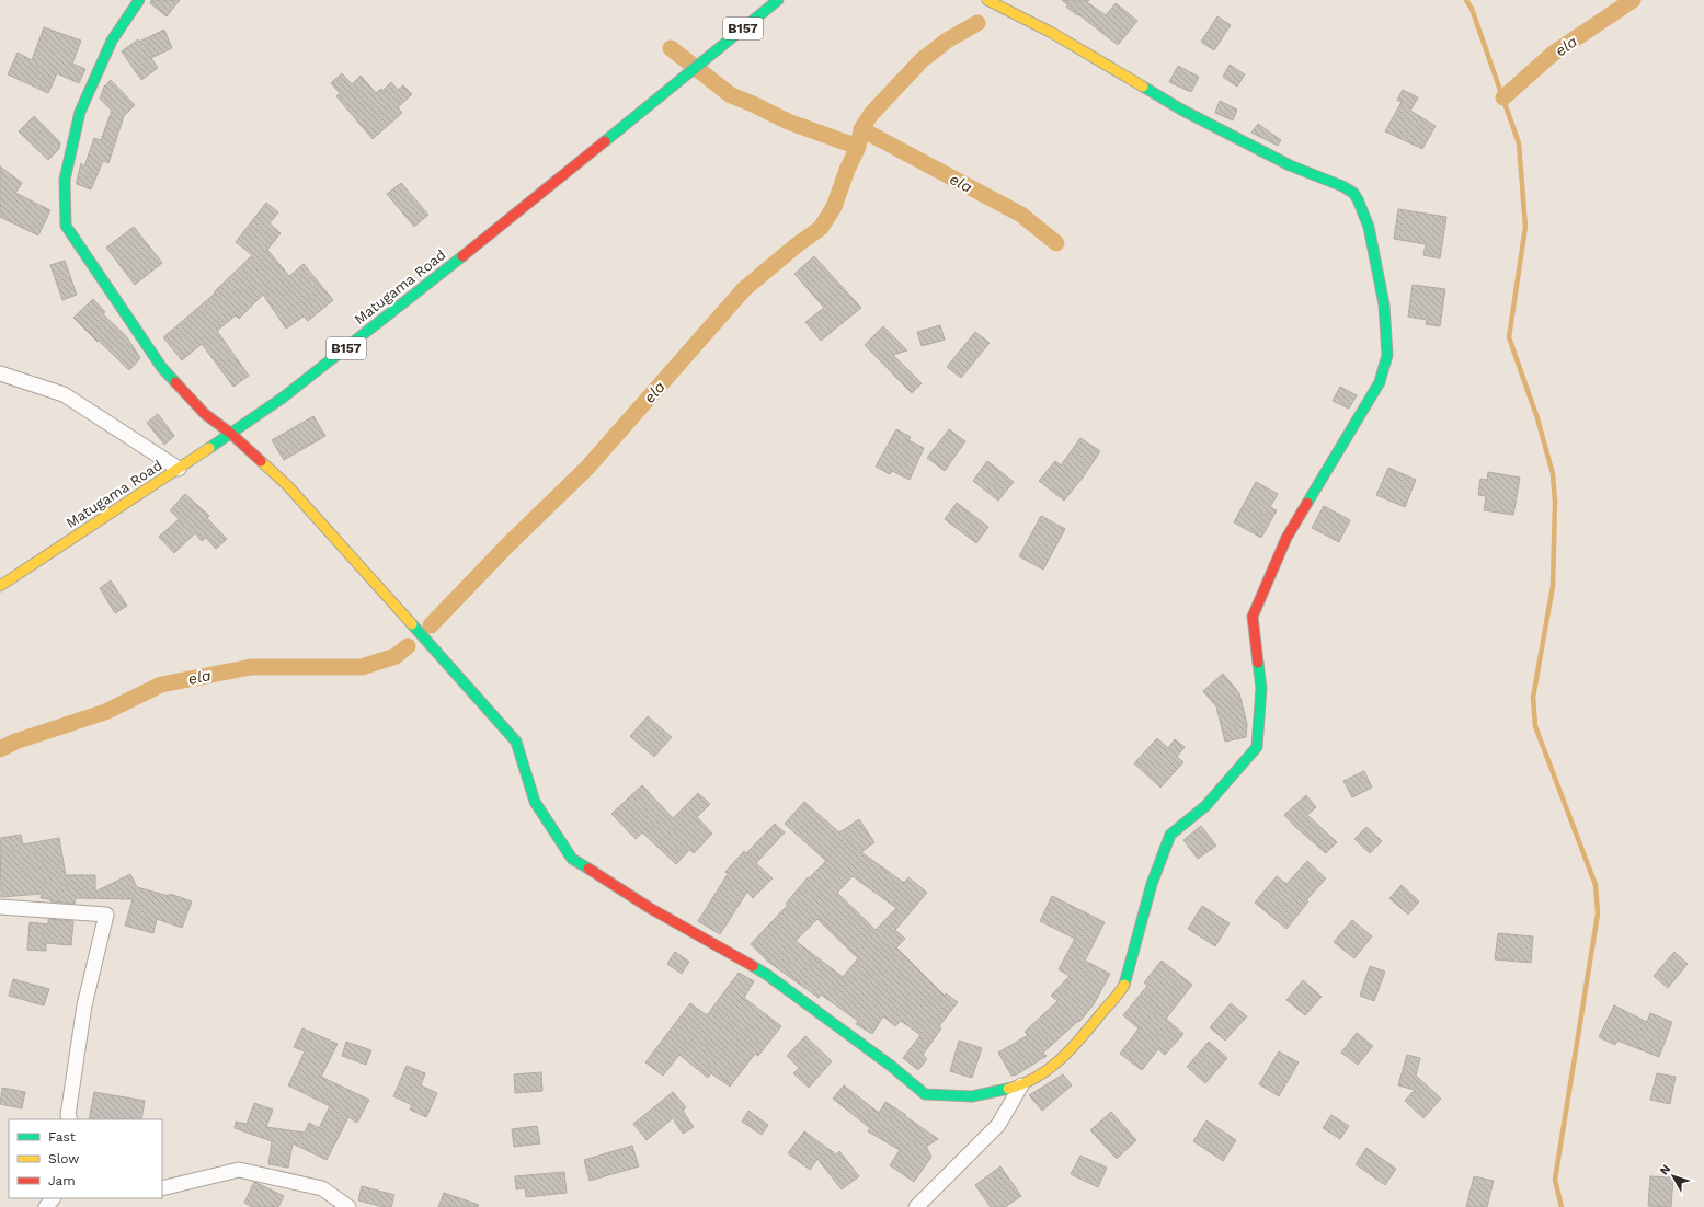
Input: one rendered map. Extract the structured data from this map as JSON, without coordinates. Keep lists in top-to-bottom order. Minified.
{"streets":{"street":["B157","Matugama Road"]},"water":["ela"],"legend":["Fast","Slow","Jam"],"north":"top left"}
